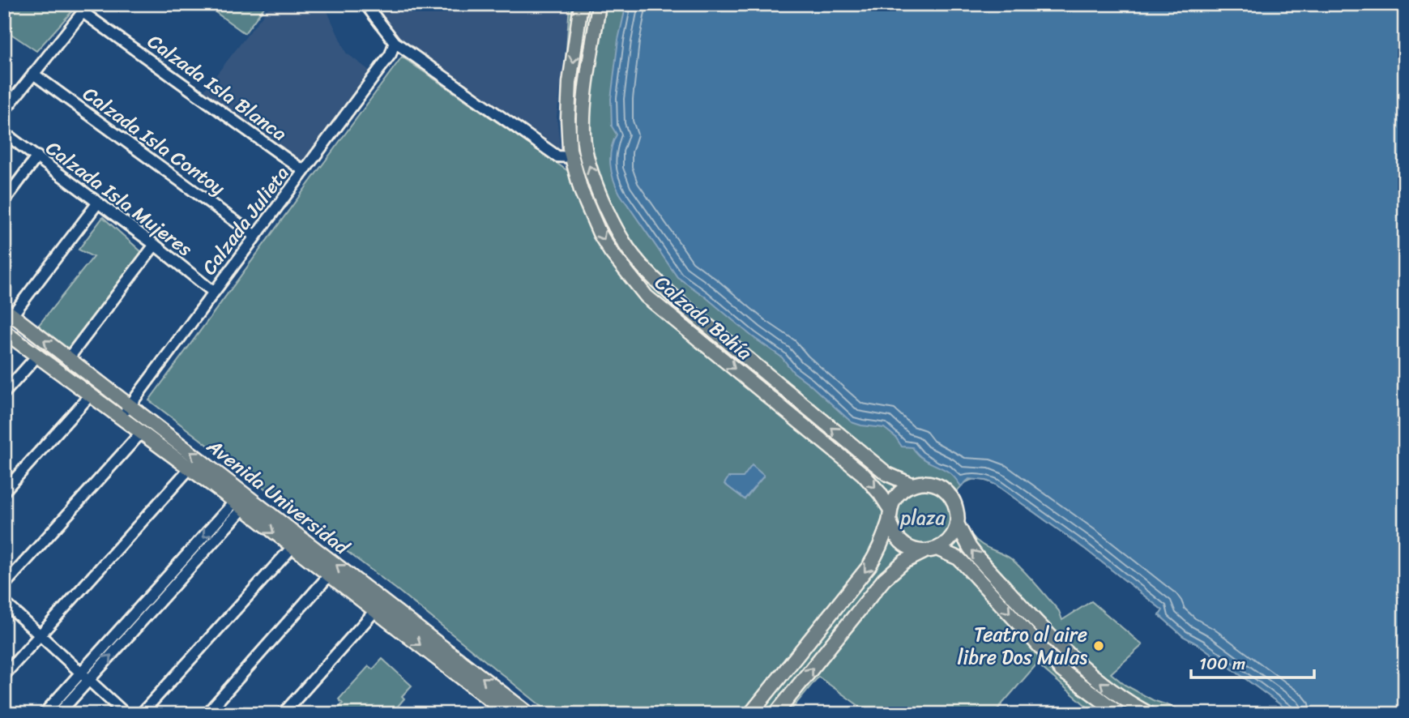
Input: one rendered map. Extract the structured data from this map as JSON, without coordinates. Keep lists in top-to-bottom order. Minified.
{"streets":{"main road":["Calzada Bahía","Avenida Universidad"],"street":["Calzada Isla Blanca","Calzada Isla Contoy","Calzada Isla Mujeres","Calzada Julieta"]},"crossings":[["Calzada Isla Blanca","Calzada Isla Contoy"],["Calzada Isla Blanca","Calzada Julieta"],["Calzada Isla Contoy","Calzada Julieta"],["Calzada Isla Mujeres","Calzada Julieta"],["Calzada Julieta","Avenida Universidad"]],"parks":["plaza"],"places":["Teatro al aire libre Dos Mulas"],"scale_bar":"100 m"}
